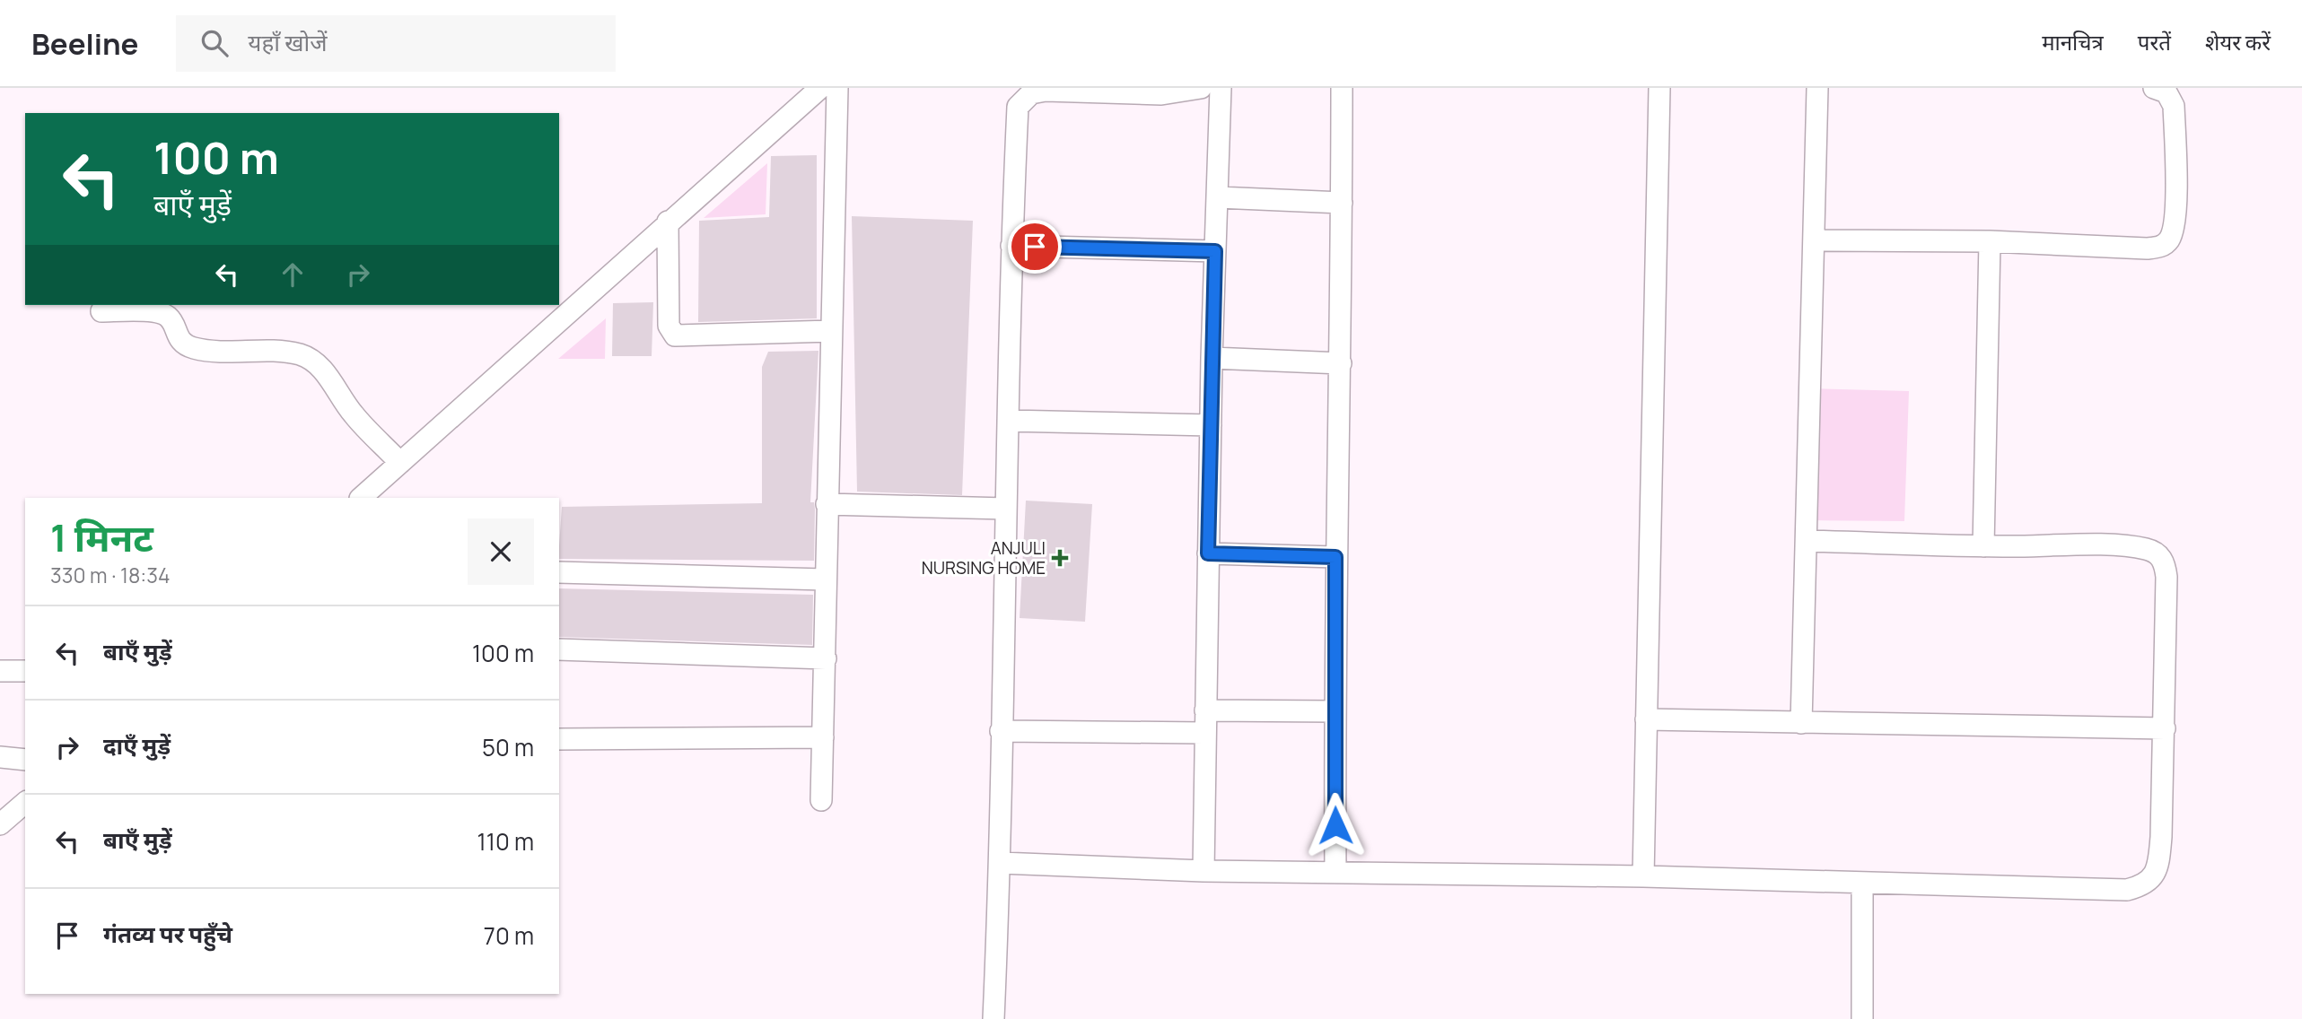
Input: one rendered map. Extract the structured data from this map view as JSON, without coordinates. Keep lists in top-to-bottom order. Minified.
{"places":{"health":["ANJULI NURSING HOME"]},"page":{"header":"Beeline","search":"यहाँ खोजें","nav":["मानचित्र","परतें","शेयर करें"],"turn":["100 m","बाएँ मुड़ें"],"heading":["1 मिनट","330 m · 18:34"],"list":[{"name":"बाएँ मुड़ें","value":"100 m"},{"name":"दाएँ मुड़ें","value":"50 m"},{"name":"बाएँ मुड़ें","value":"110 m"},{"name":"गंतव्य पर पहुँचे","value":"70 m"}]}}
